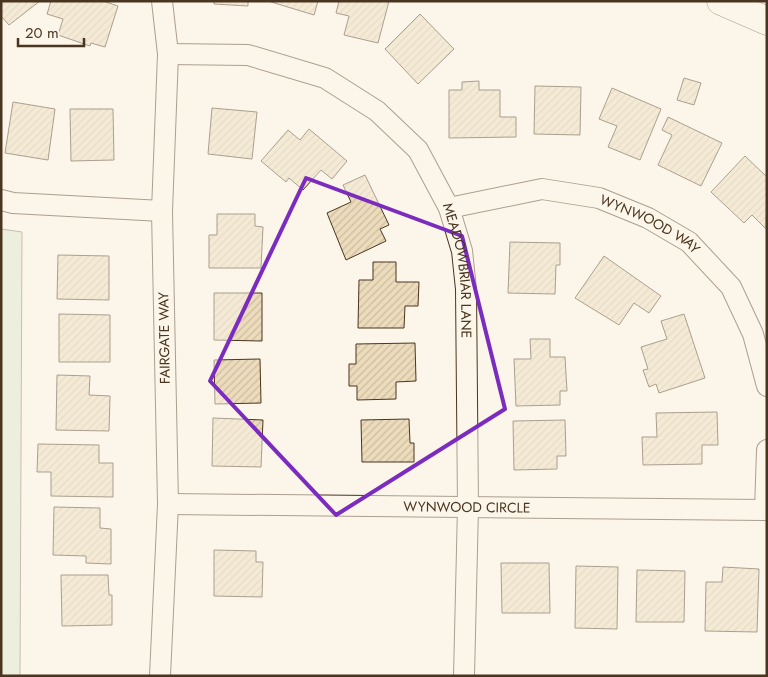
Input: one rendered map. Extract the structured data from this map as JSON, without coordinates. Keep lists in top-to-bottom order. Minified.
{"streets":{"street":["WYNWOOD WAY","MEADOWBRIAR LANE","FAIRGATE WAY","WYNWOOD CIRCLE"]},"crossings":[["WYNWOOD WAY","MEADOWBRIAR LANE"],["MEADOWBRIAR LANE","FAIRGATE WAY"],["MEADOWBRIAR LANE","WYNWOOD CIRCLE"],["FAIRGATE WAY","WYNWOOD CIRCLE"]],"scale_bar":"20 m"}
